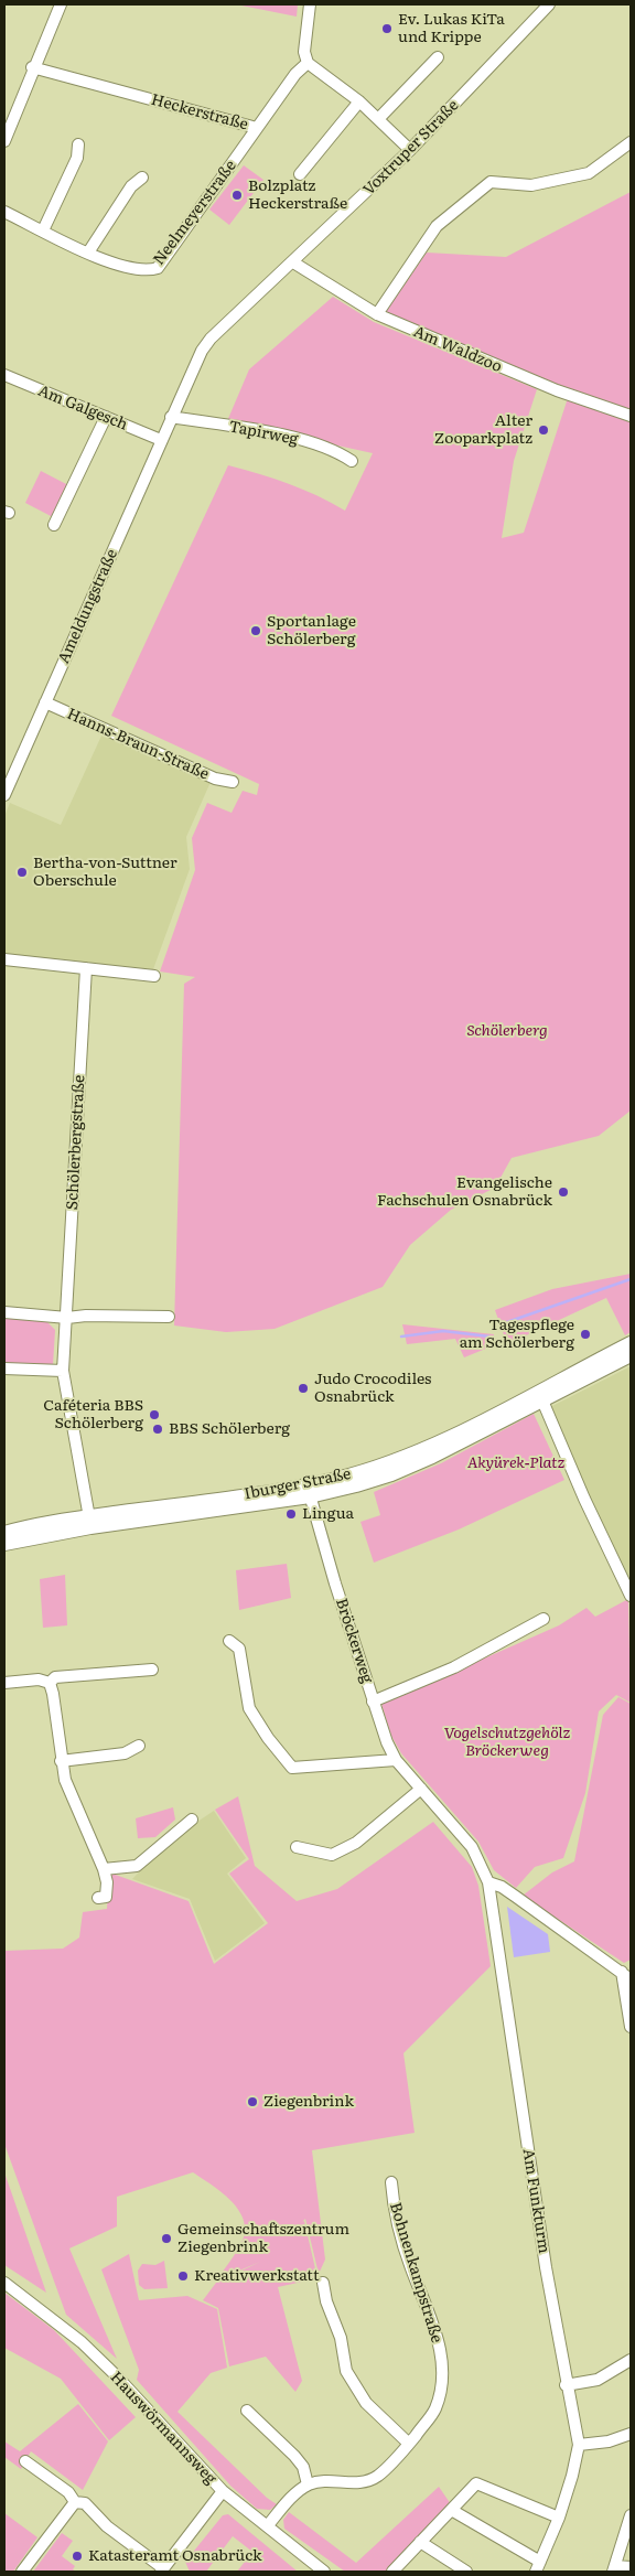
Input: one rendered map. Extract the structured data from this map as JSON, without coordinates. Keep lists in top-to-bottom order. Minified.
{"streets":{"main road":["Iburger Straße"],"street":["Heckerstraße","Voxtruper Straße","Neelmeyerstraße","Am Waldzoo","Am Galgesch","Tapirweg","Ameldungstraße","Hanns-Braun-Straße","Schölerbergstraße","Bröckerweg","Am Funkturm","Bohnenkampstraße","Hauswörmannsweg"]},"crossings":[["Heckerstraße","Neelmeyerstraße"],["Voxtruper Straße","Am Waldzoo"],["Voxtruper Straße","Tapirweg"],["Voxtruper Straße","Ameldungstraße"],["Am Galgesch","Ameldungstraße"],["Tapirweg","Ameldungstraße"],["Ameldungstraße","Hanns-Braun-Straße"],["Schölerbergstraße","Iburger Straße"],["Iburger Straße","Bröckerweg"],["Bröckerweg","Am Funkturm"]],"parks":["Schölerberg","Akyürek-Platz","Vogelschutzgehölz Bröckerweg"],"places":["Ev. Lukas KiTa und Krippe","Bolzplatz Heckerstraße","Alter Zooparkplatz","Sportanlage Schölerberg","Bertha-von-Suttner Oberschule","Evangelische Fachschulen Osnabrück","Tagespflege am Schölerberg","Judo Crocodiles Osnabrück","Caféteria BBS Schölerberg","BBS Schölerberg","Lingua","Ziegenbrink","Gemeinschaftszentrum Ziegenbrink","Kreativwerkstatt","Katasteramt Osnabrück"]}
